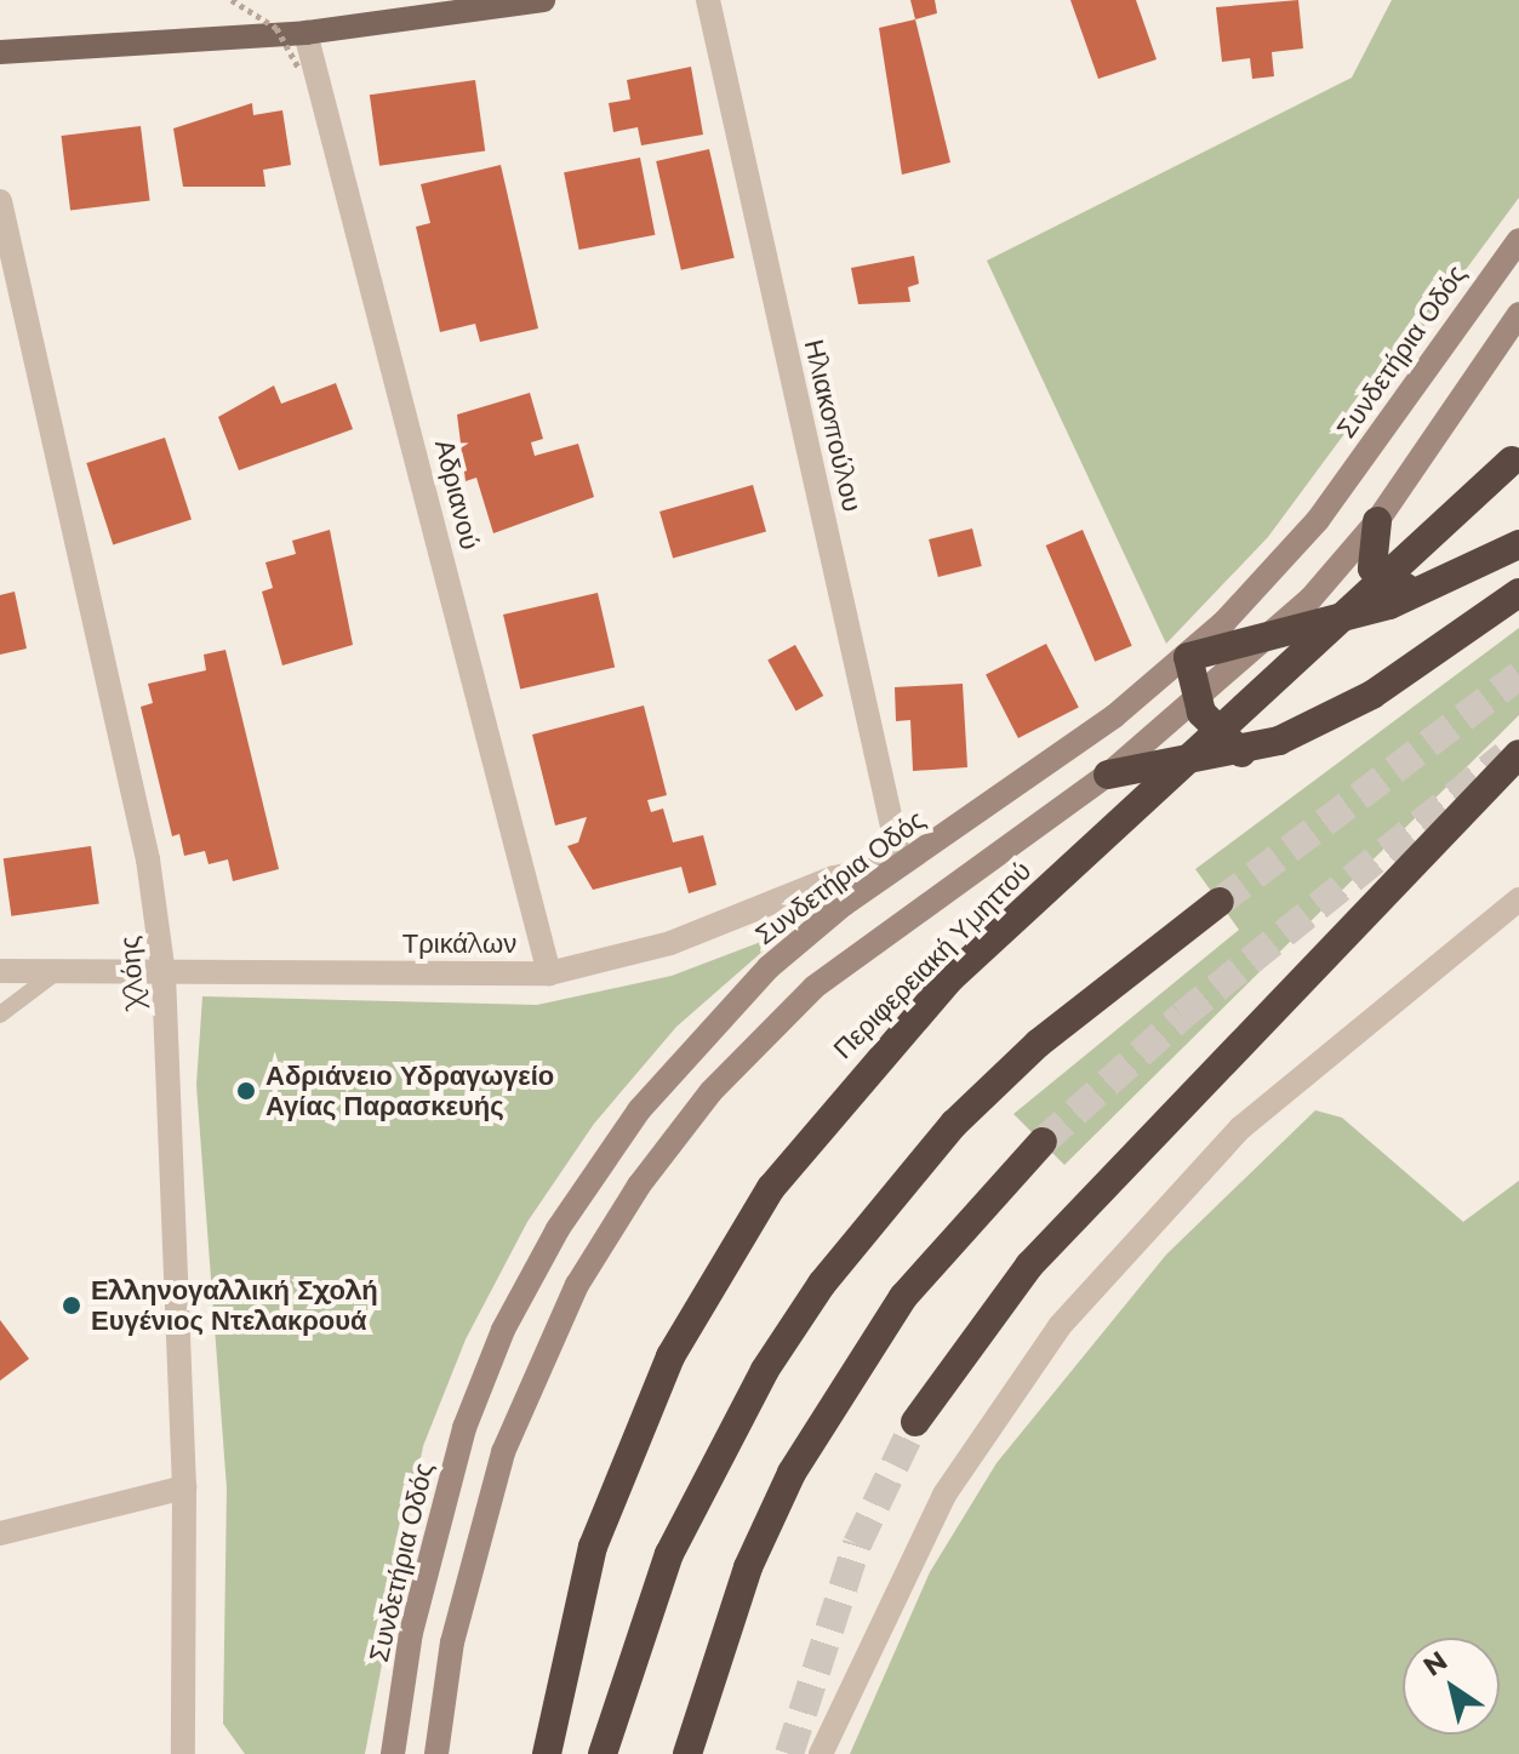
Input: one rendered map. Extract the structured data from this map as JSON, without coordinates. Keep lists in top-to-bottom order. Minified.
{"streets":{"highway":["Περιφερειακή Υμηττού"],"main road":["Συνδετήρια Οδός"],"street":["Ηλιακοπούλου","Αδριανού","Τρικάλων","Χλόης"]},"crossings":[["Συνδετήρια Οδός","Ηλιακοπούλου"],["Συνδετήρια Οδός","Τρικάλων"],["Ηλιακοπούλου","Τρικάλων"],["Αδριανού","Τρικάλων"],["Τρικάλων","Χλόης"]],"places":["Αδριάνειο Υδραγωγείο Αγίας Παρασκευής","Ελληνογαλλική Σχολή Ευγένιος Ντελακρουά"],"north":"top left"}
